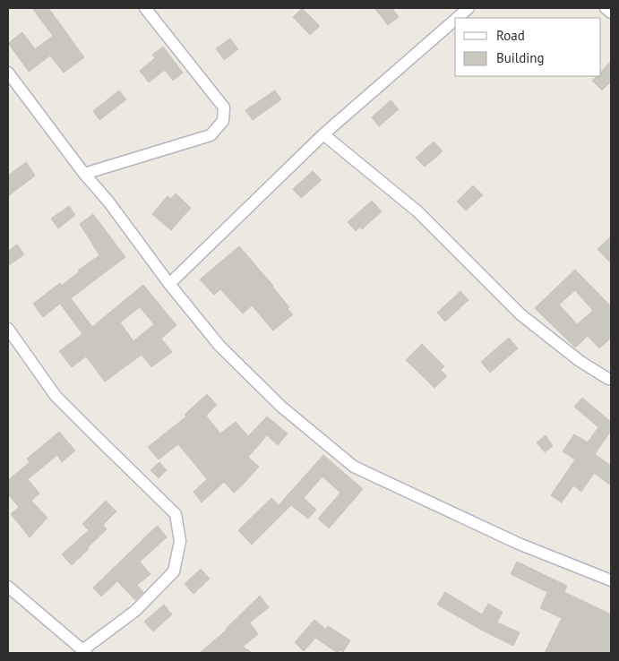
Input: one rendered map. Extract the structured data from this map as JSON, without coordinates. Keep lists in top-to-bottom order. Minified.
{"legend":["Road","Building"]}
